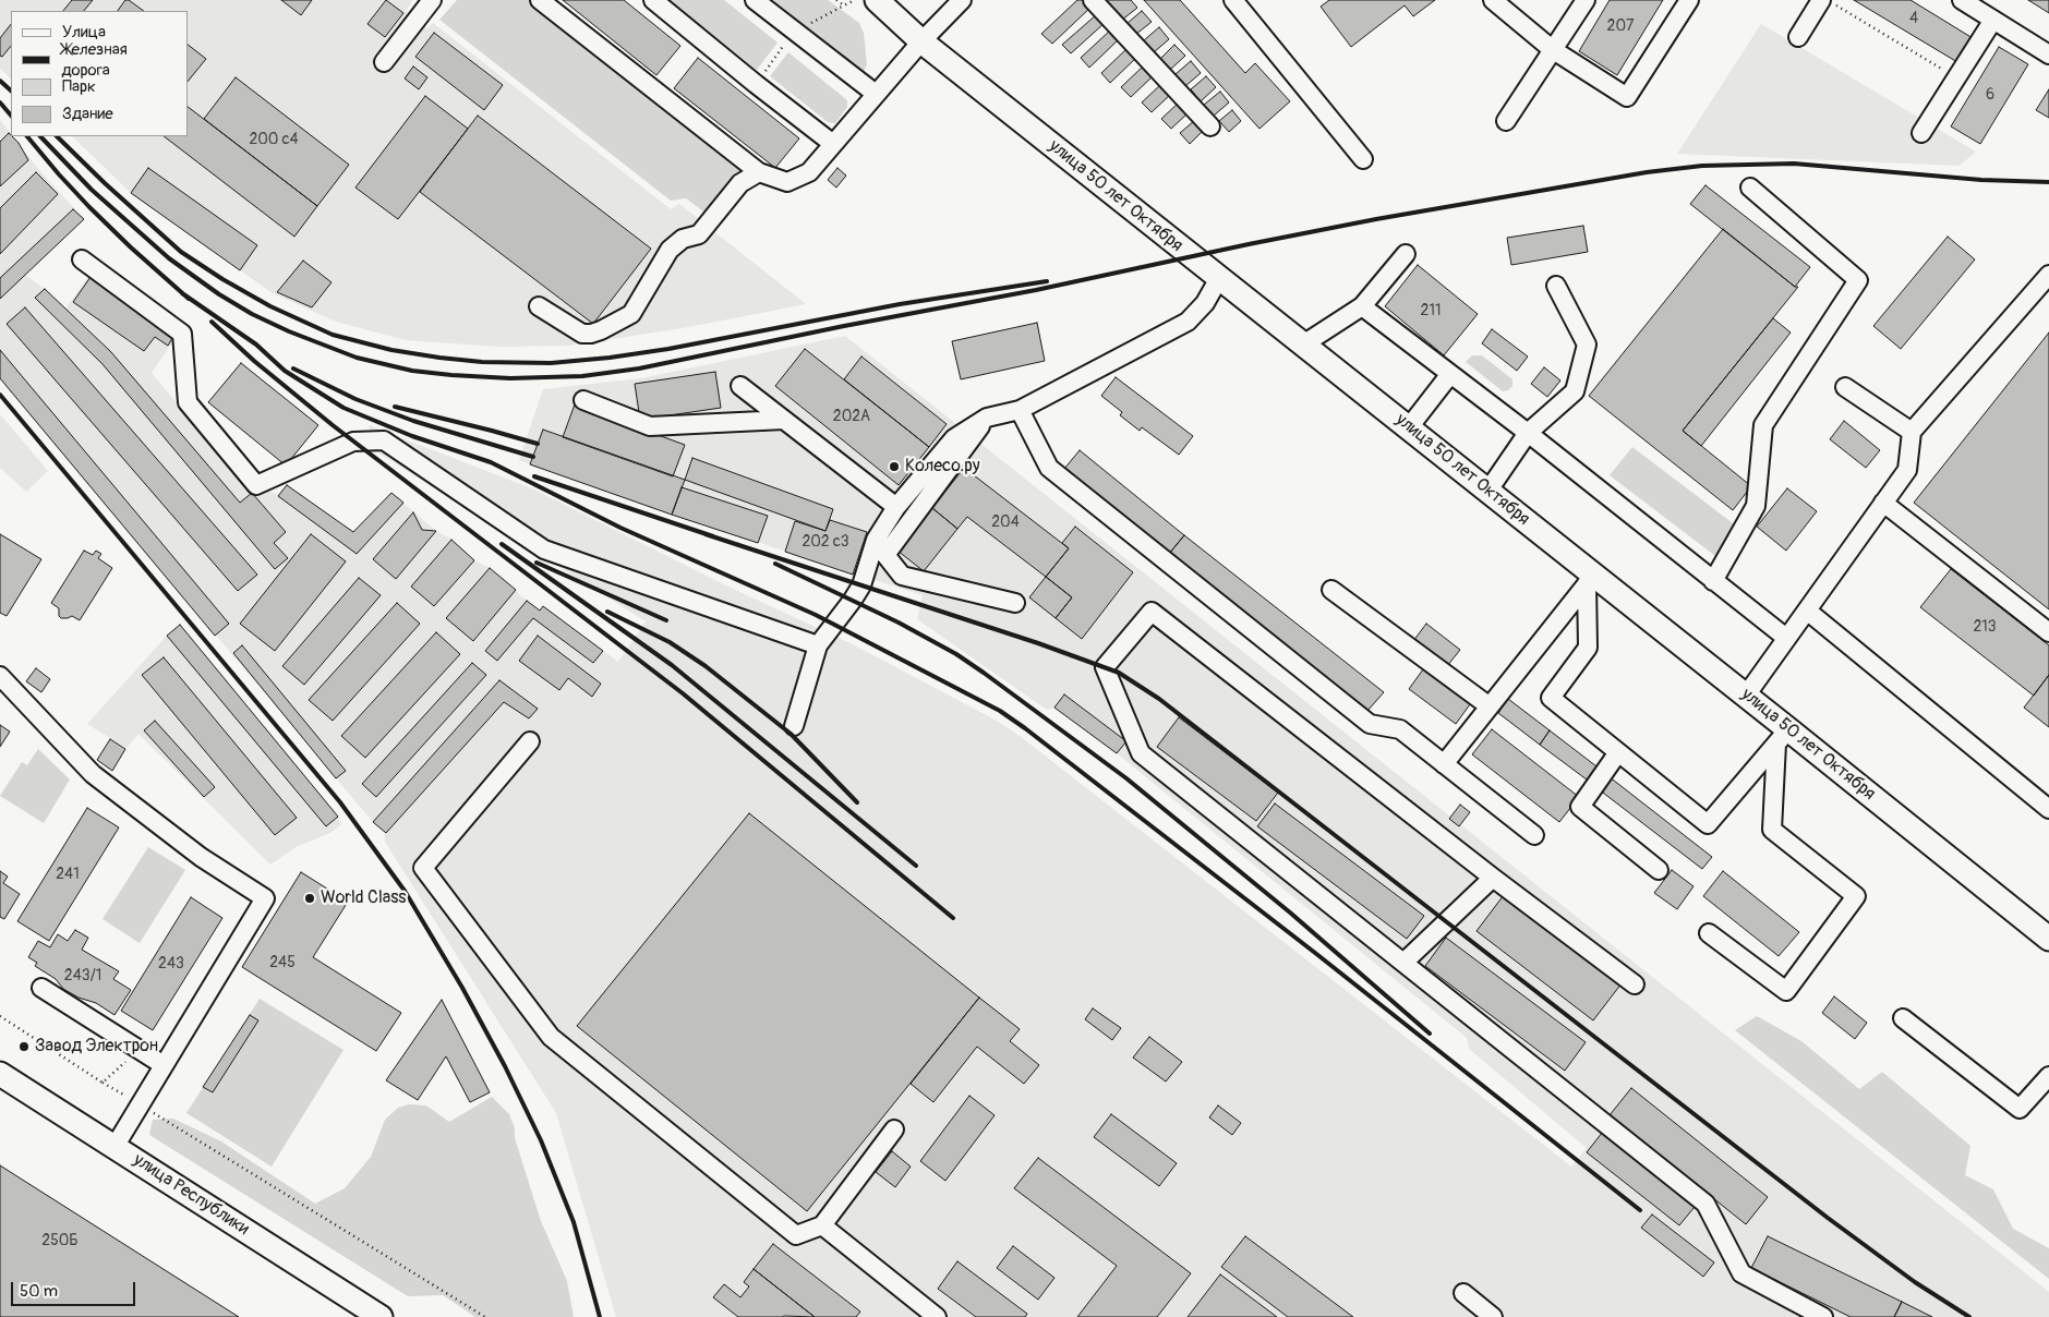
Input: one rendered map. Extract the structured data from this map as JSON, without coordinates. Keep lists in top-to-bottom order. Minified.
{"streets":{"main road":["улица 50 лет Октября","улица Республики"]},"places":["Колесо.ру","World Class","Завод Электрон"],"house_numbers":["4","207","6","200 с4","211","202А","204","202 с3","213","241","245","243","243/1","250Б"],"legend":["Улица","Железная дорога","Парк","Здание"],"scale_bar":"50 m"}
